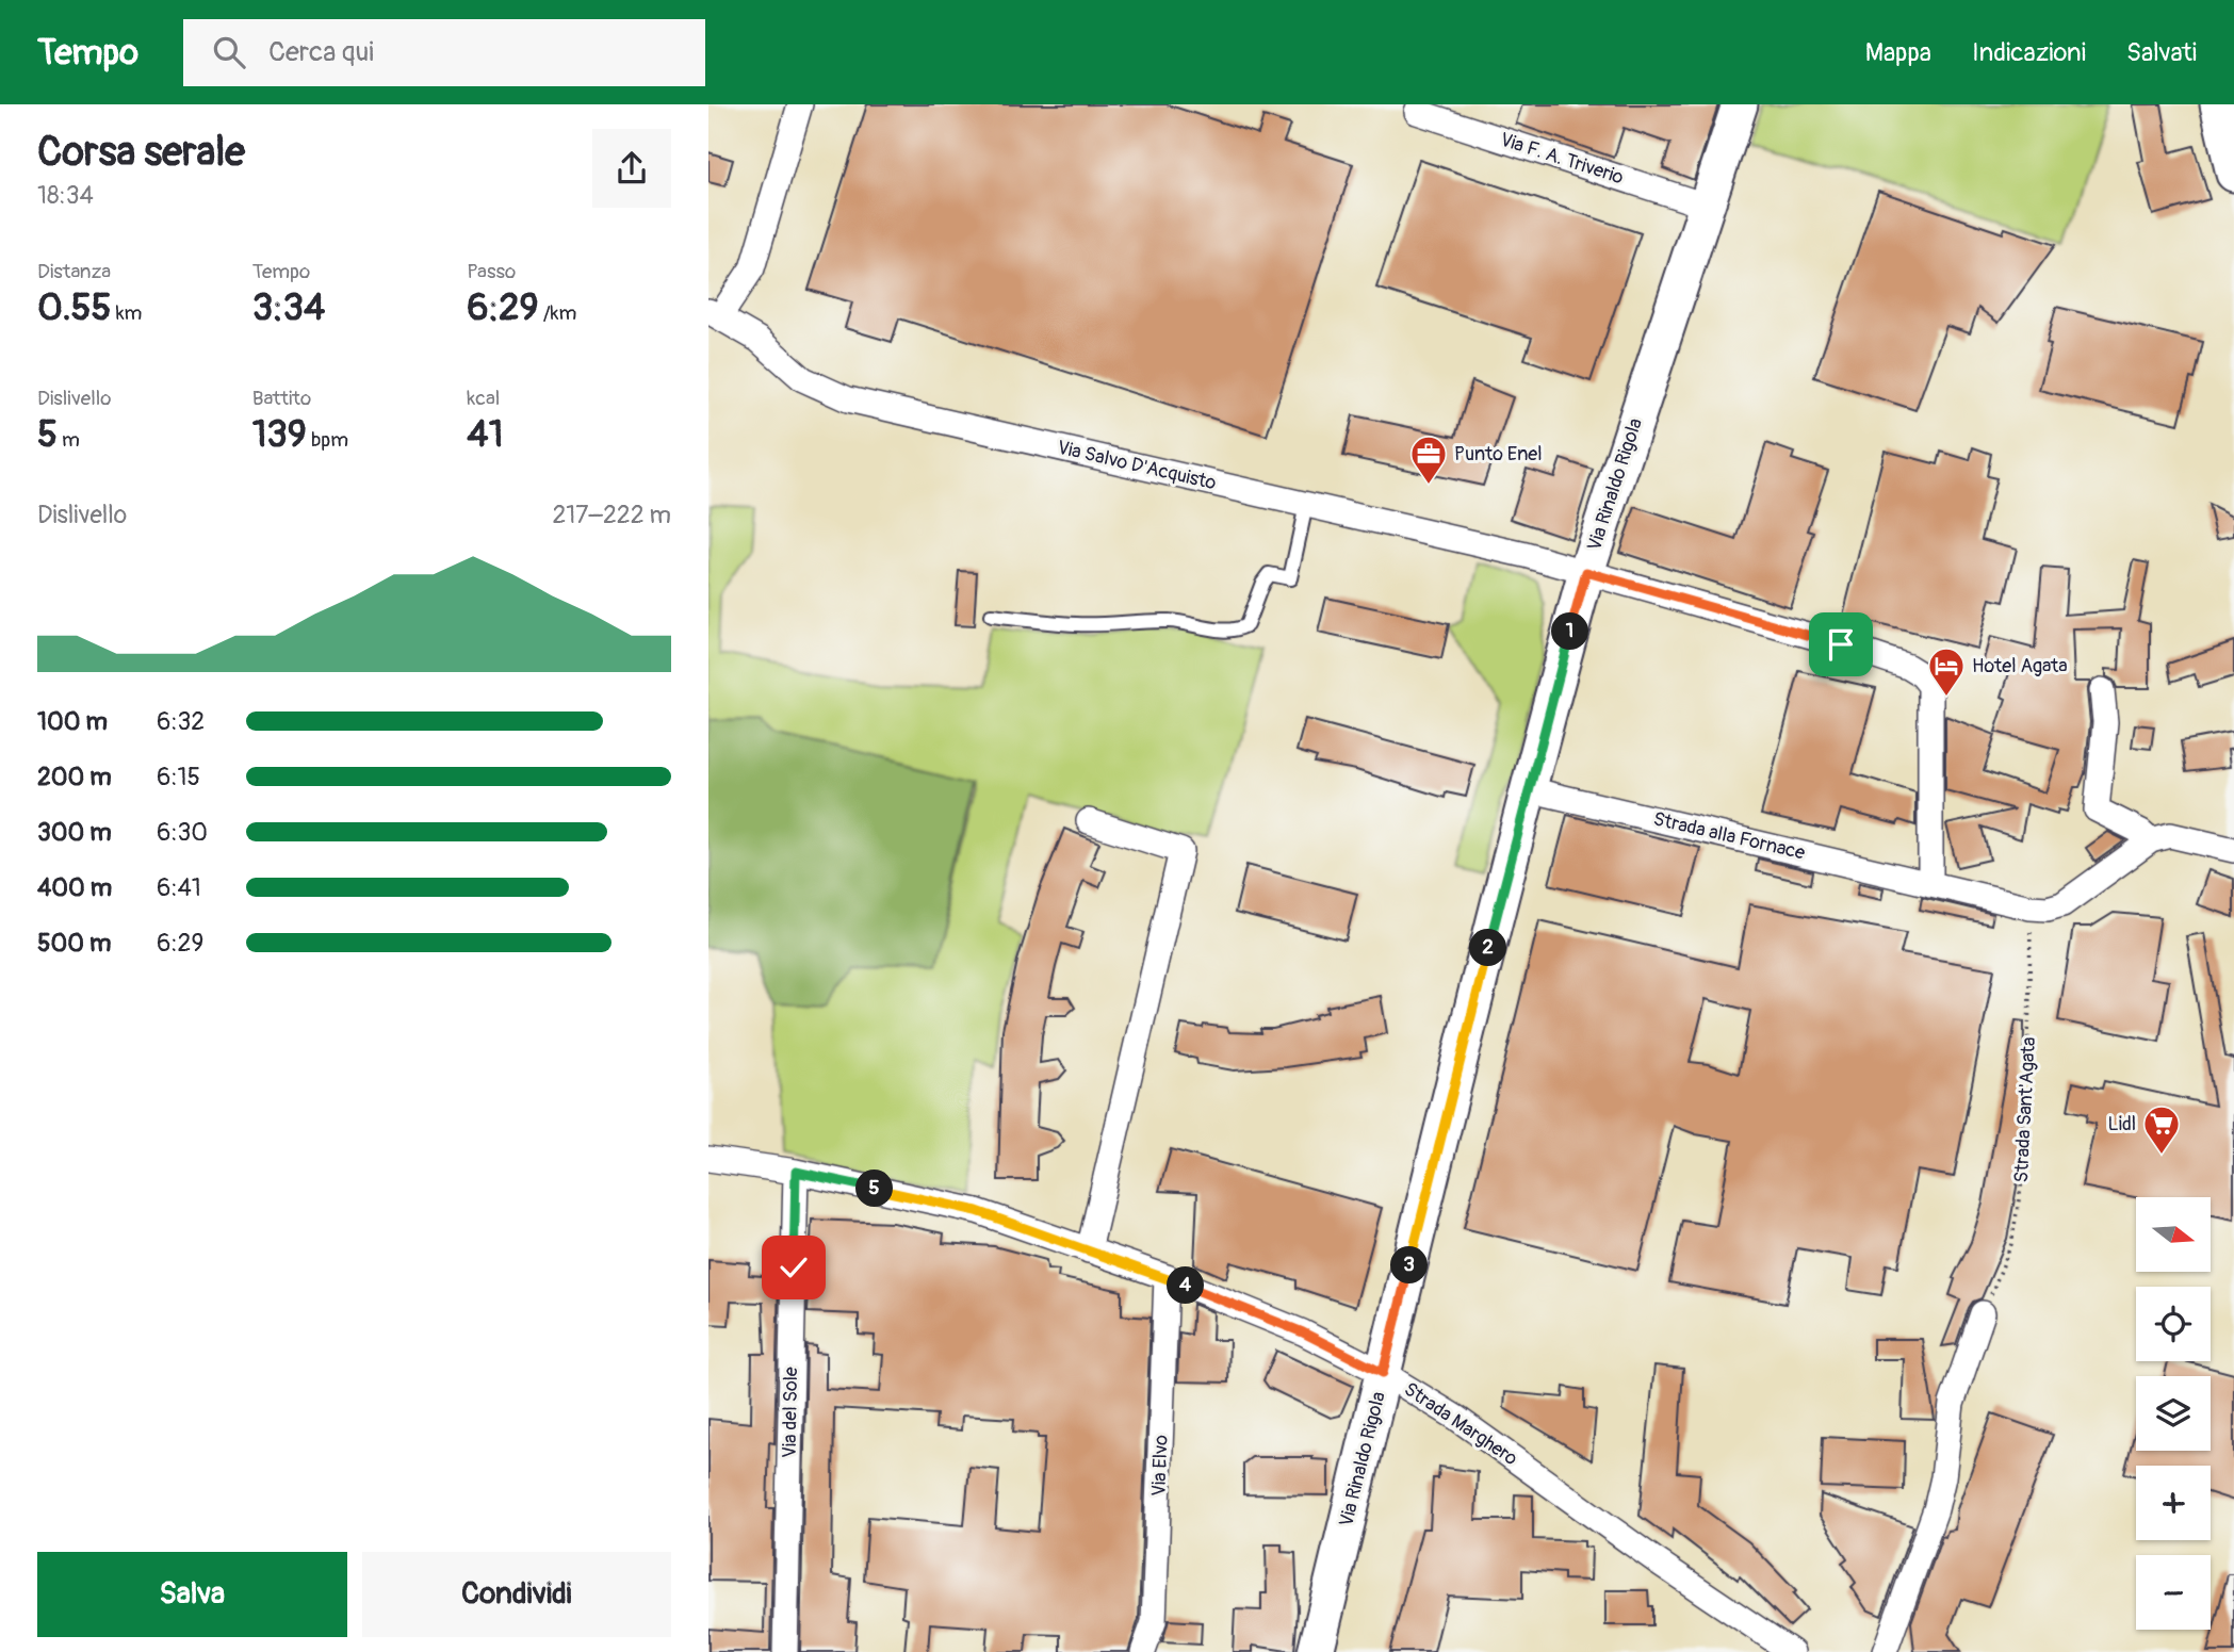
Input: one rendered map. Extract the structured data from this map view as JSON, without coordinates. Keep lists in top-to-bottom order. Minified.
{"streets":{"street":["Via F. A. Triverio","Via Salvo D'Acquisto","Via Rinaldo Rigola","Strada alla Fornace","Via del Sole","Strada Marghero","Via Elvo"],"path":["Strada Sant'Agata"]},"crossings":[["Via F. A. Triverio","Via Rinaldo Rigola"],["Via Salvo D'Acquisto","Via Rinaldo Rigola"],["Via Rinaldo Rigola","Strada alla Fornace"],["Via Rinaldo Rigola","Strada Marghero"],["Strada alla Fornace","Strada Sant'Agata"],["Via del Sole","Strada Marghero"],["Strada Marghero","Via Elvo"]],"places":{"office":["Punto Enel"],"hotel":["Hotel Agata"],"supermarket":["Lidl"]},"north":"right","page":{"header":"Tempo","search":"Cerca qui","nav":["Mappa","Indicazioni","Salvati"],"heading":["Corsa serale","18:34"],"stats":[["Distanza","0.55 km"],["Tempo","3:34"],["Passo","6:29 /km"],["Dislivello","5 m"],["Battito","139 bpm"],["kcal","41"]],"chart":["Dislivello","217–222 m"],"pins":["1","2","5","3","4"],"list":[{"name":"100 m","note":"6:32"},{"name":"200 m","note":"6:15"},{"name":"300 m","note":"6:30"},{"name":"400 m","note":"6:41"},{"name":"500 m","note":"6:29"}],"map_buttons":["+","−"],"buttons":["Salva","Condividi"]}}
